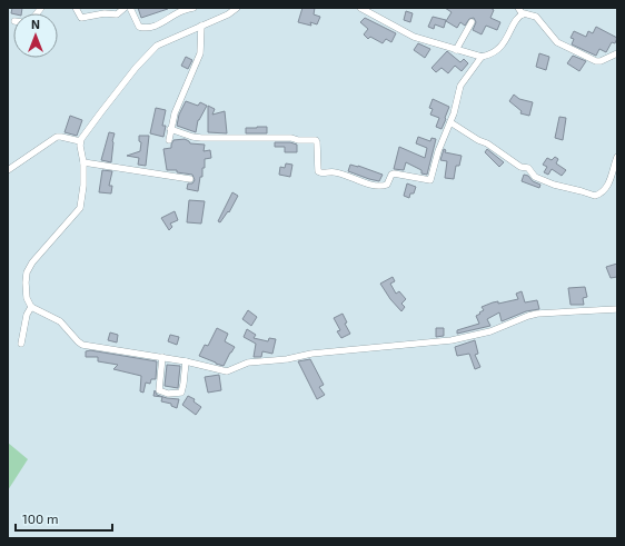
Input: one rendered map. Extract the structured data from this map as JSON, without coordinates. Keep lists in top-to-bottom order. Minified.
{"scale_bar":"100 m","north":"top"}
